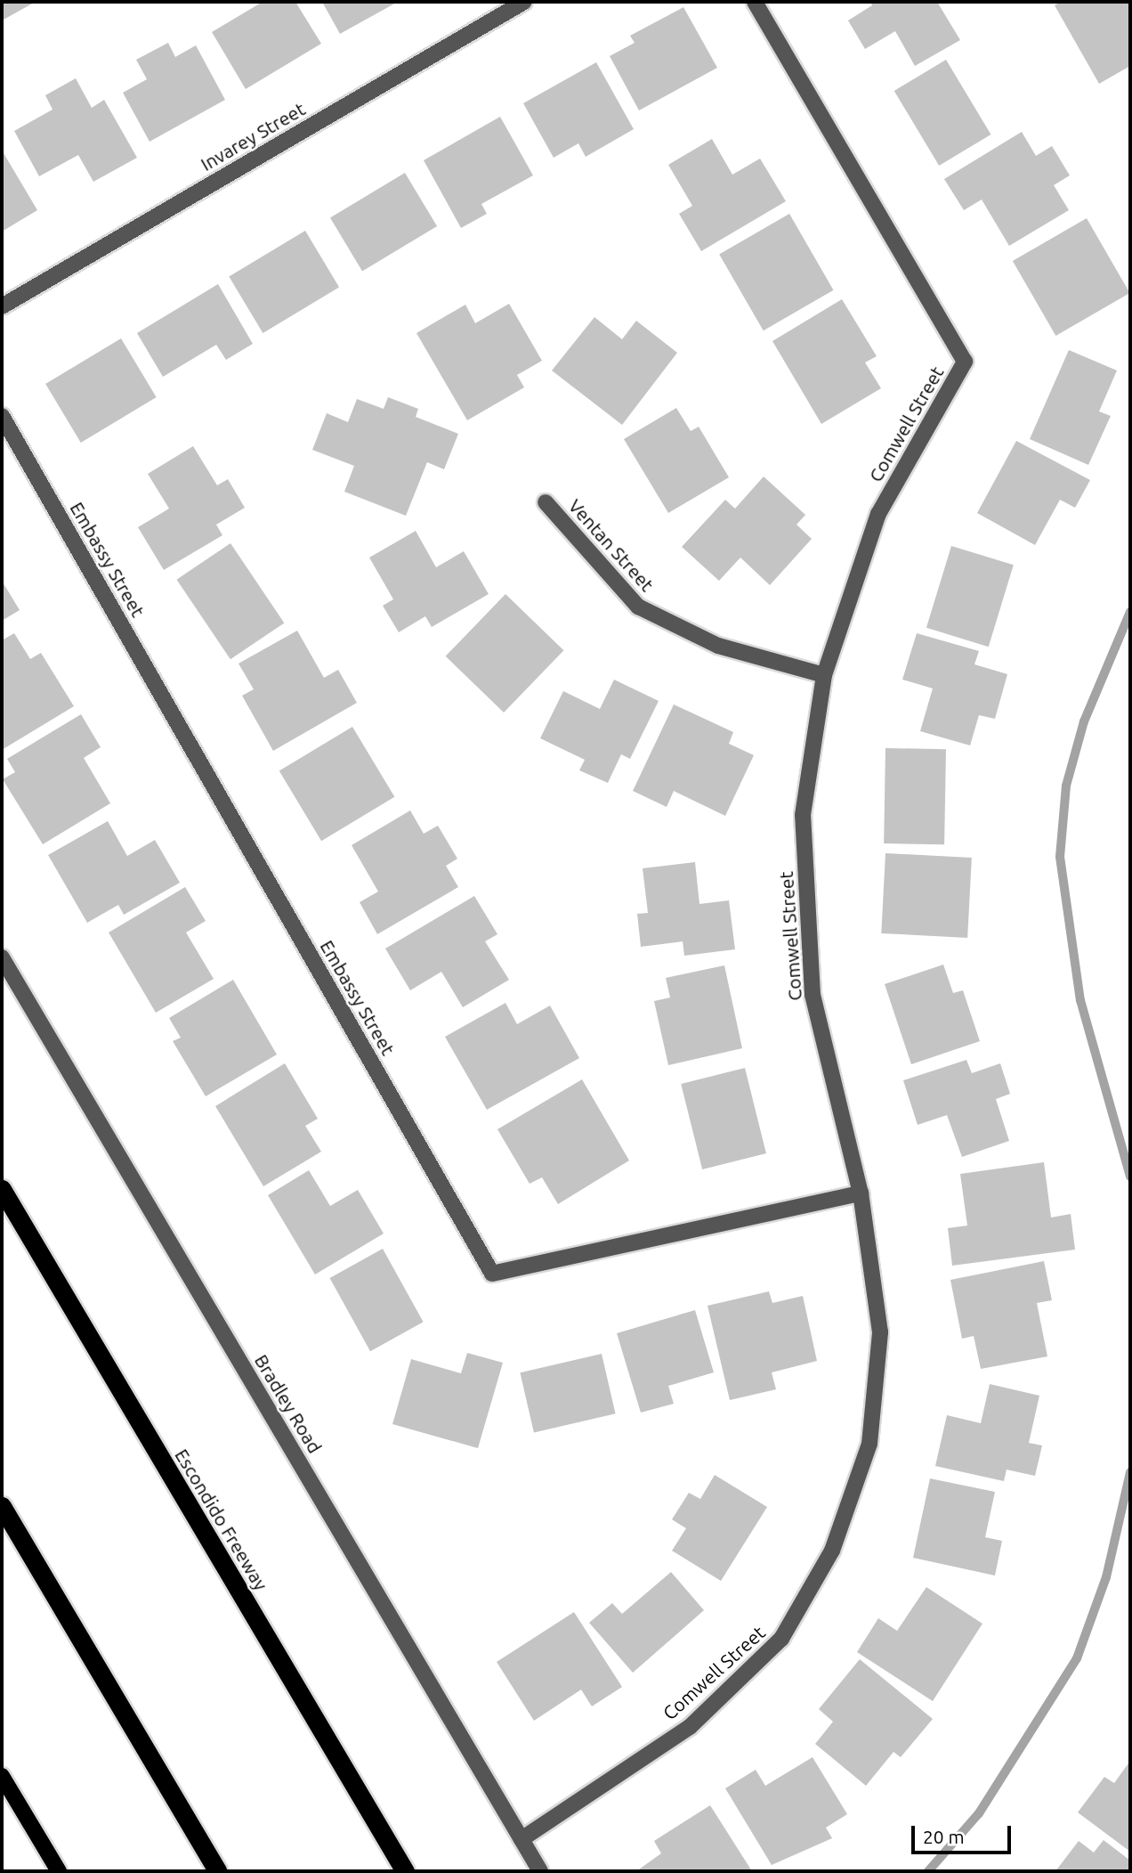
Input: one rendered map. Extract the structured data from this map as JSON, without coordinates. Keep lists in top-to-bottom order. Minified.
{"streets":{"highway":["Escondido Freeway"],"street":["Invarey Street","Comwell Street","Ventan Street","Embassy Street","Bradley Road"]},"crossings":[["Comwell Street","Ventan Street"],["Comwell Street","Embassy Street"],["Comwell Street","Bradley Road"]],"scale_bar":"20 m"}
